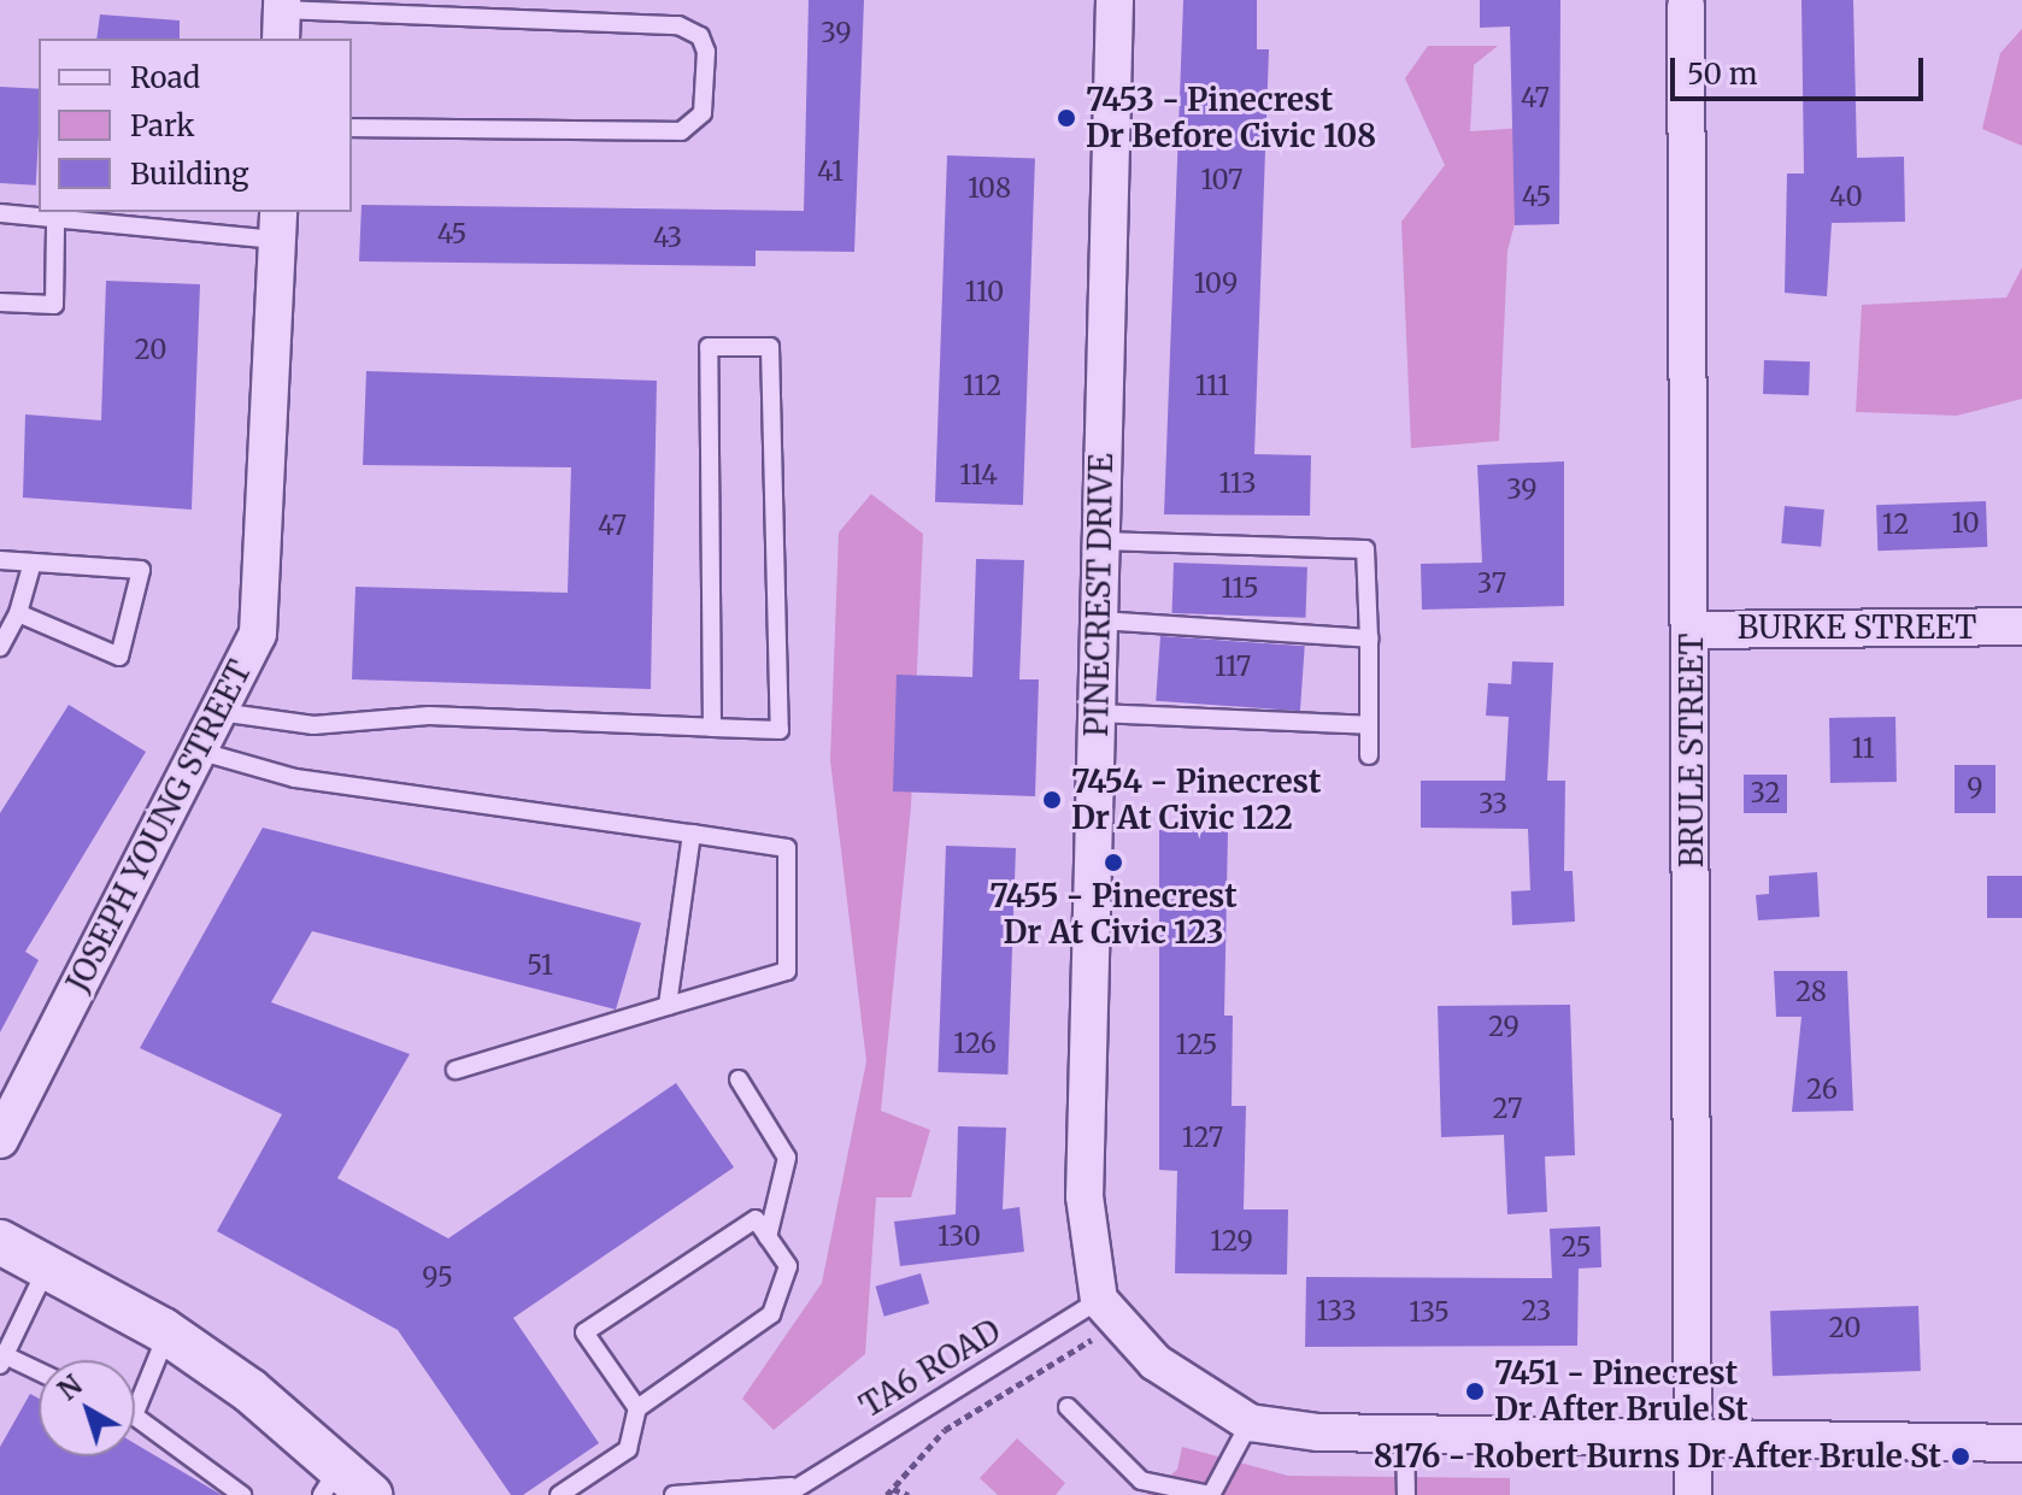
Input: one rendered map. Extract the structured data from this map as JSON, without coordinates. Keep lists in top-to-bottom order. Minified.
{"streets":{"street":["PINECREST DRIVE","BURKE STREET","BRULE STREET","JOSEPH YOUNG STREET"],"lane":["TA6 ROAD"]},"crossings":[["PINECREST DRIVE","TA6 ROAD"],["BURKE STREET","BRULE STREET"]],"places":["7453 - Pinecrest Dr Before Civic 108","7454 - Pinecrest Dr At Civic 122","7455 - Pinecrest Dr At Civic 123","7451 - Pinecrest Dr After Brule St","8176 - Robert Burns Dr After Brule St"],"house_numbers":["39","47","41","107","108","45","40","45","43","109","110","20","112","111","114","113","39","10","12","47","37","115","117","11","9","32","33","51","28","29","126","125","26","27","127","130","129","25","95","133","23","135","20"],"legend":["Road","Park","Building"],"scale_bar":"50 m","north":"top left"}
